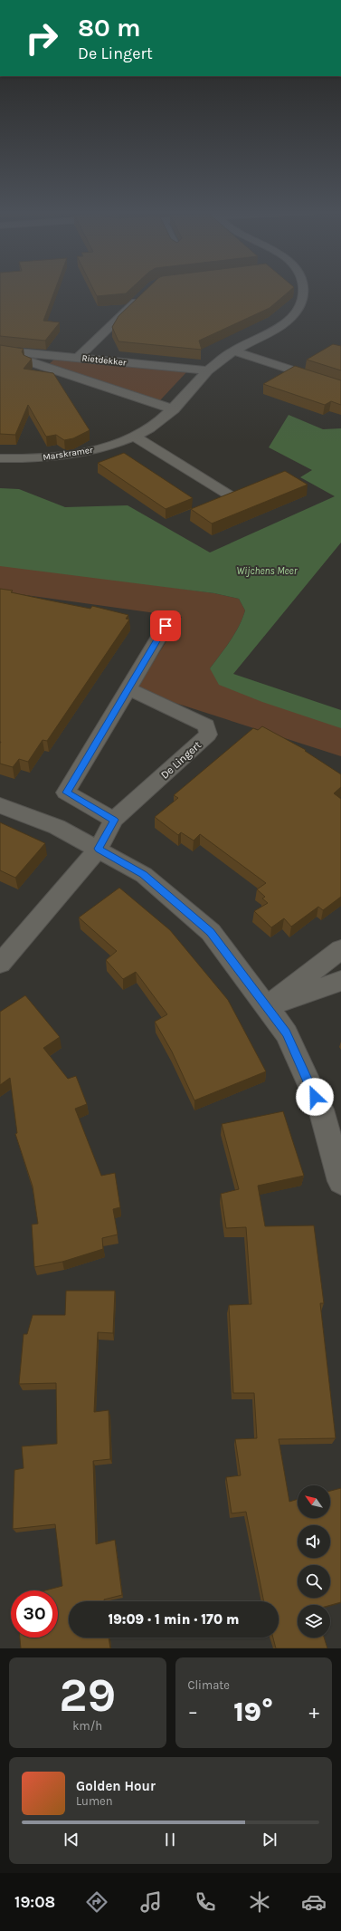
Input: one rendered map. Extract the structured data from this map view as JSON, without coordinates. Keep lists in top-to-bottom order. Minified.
{"streets":{"street":["Rietdekker","Marskramer","De Lingert"]},"crossings":[["Rietdekker","Marskramer"]],"water":["Wijchens Meer"],"north":"top left","page":{"turn":["80 m","De Lingert"],"limit":"30","trip":"19:09 · 1 min · 170 m","tile":[["29","km/h"],"Climate"],"heat":["−","19°","+"],"song":["Golden Hour","Lumen"],"tabs":"19:08"}}
